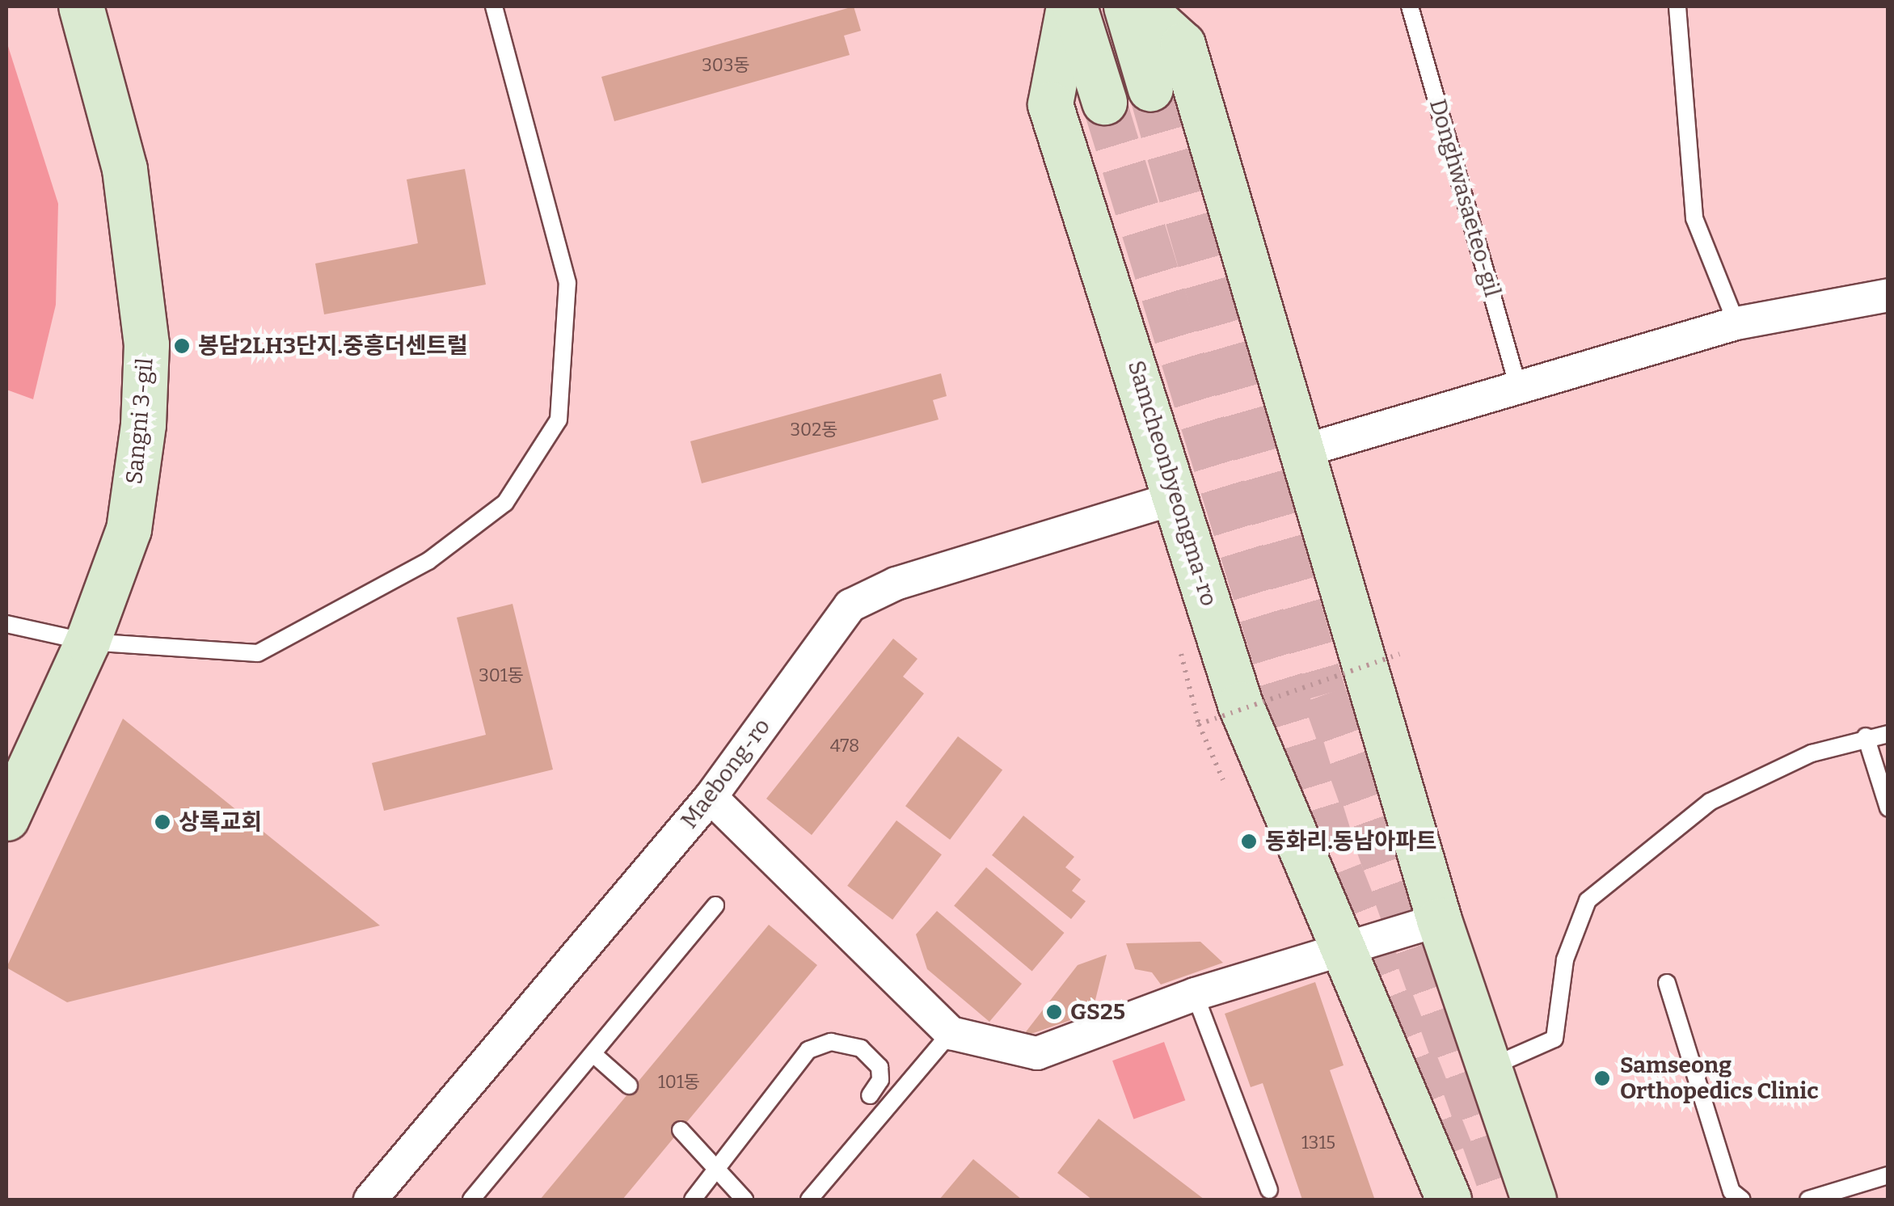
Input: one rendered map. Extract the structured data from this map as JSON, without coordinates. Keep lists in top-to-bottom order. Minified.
{"streets":{"main road":["Sangni 3-gil","Samcheonbyeongma-ro"],"street":["Maebong-ro"],"lane":["Donghwasaeteo-gil"]},"crossings":[["Samcheonbyeongma-ro","Maebong-ro"]],"places":["봉담2LH3단지.중흥더센트럴","상록교회","동화리.동남아파트","GS25","Samseong Orthopedics Clinic"],"house_numbers":["303동","302동","301동","478","101동","1315"]}
